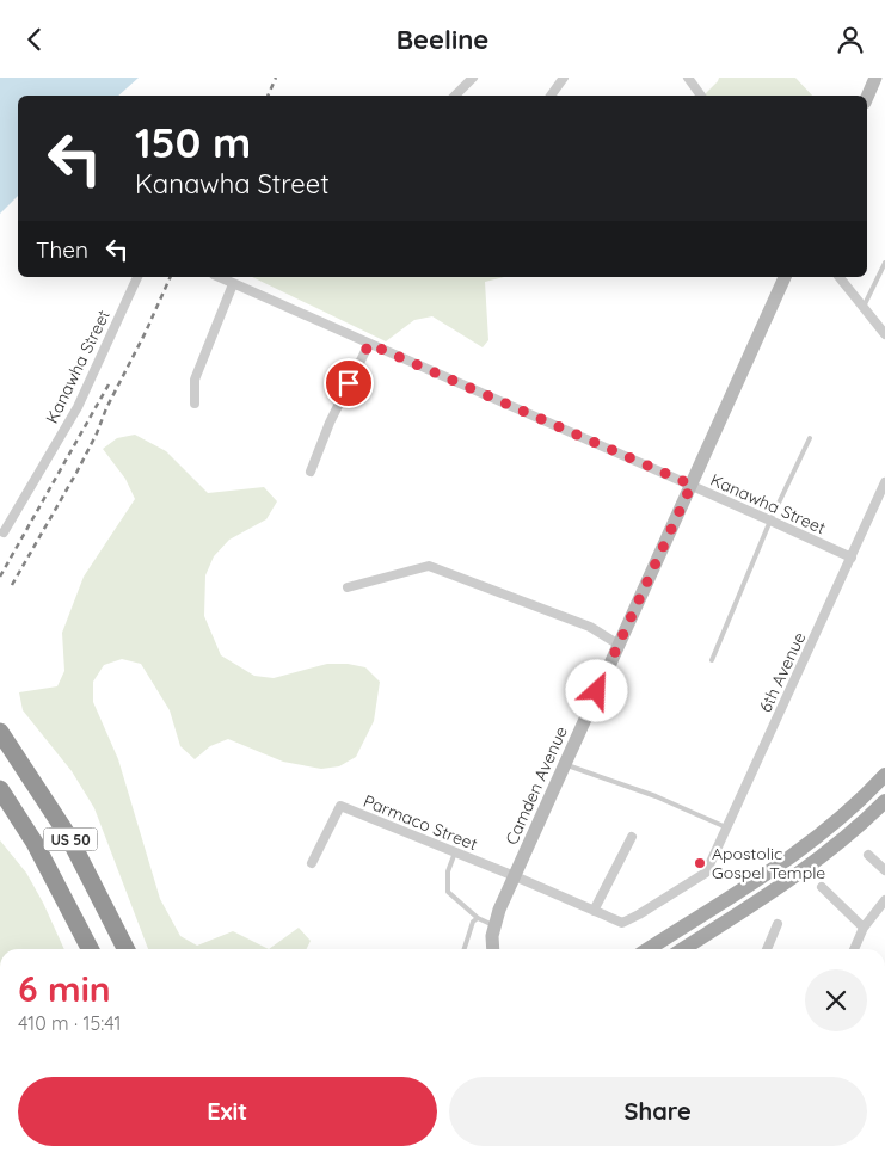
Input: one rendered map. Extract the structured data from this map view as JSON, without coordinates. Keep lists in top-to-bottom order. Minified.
{"streets":{"highway":["US 50"],"street":["Kanawha Street","6th Avenue","Camden Avenue","Parmaco Street"]},"crossings":[["Kanawha Street","6th Avenue"],["Kanawha Street","Camden Avenue"],["6th Avenue","Parmaco Street"],["Camden Avenue","Parmaco Street"]],"places":["Apostolic Gospel Temple"],"page":{"header":"Beeline","turn":["150 m","Kanawha Street"],"then":"Then","heading":["6 min","410 m · 15:41"],"buttons":["Exit","Share"]}}
